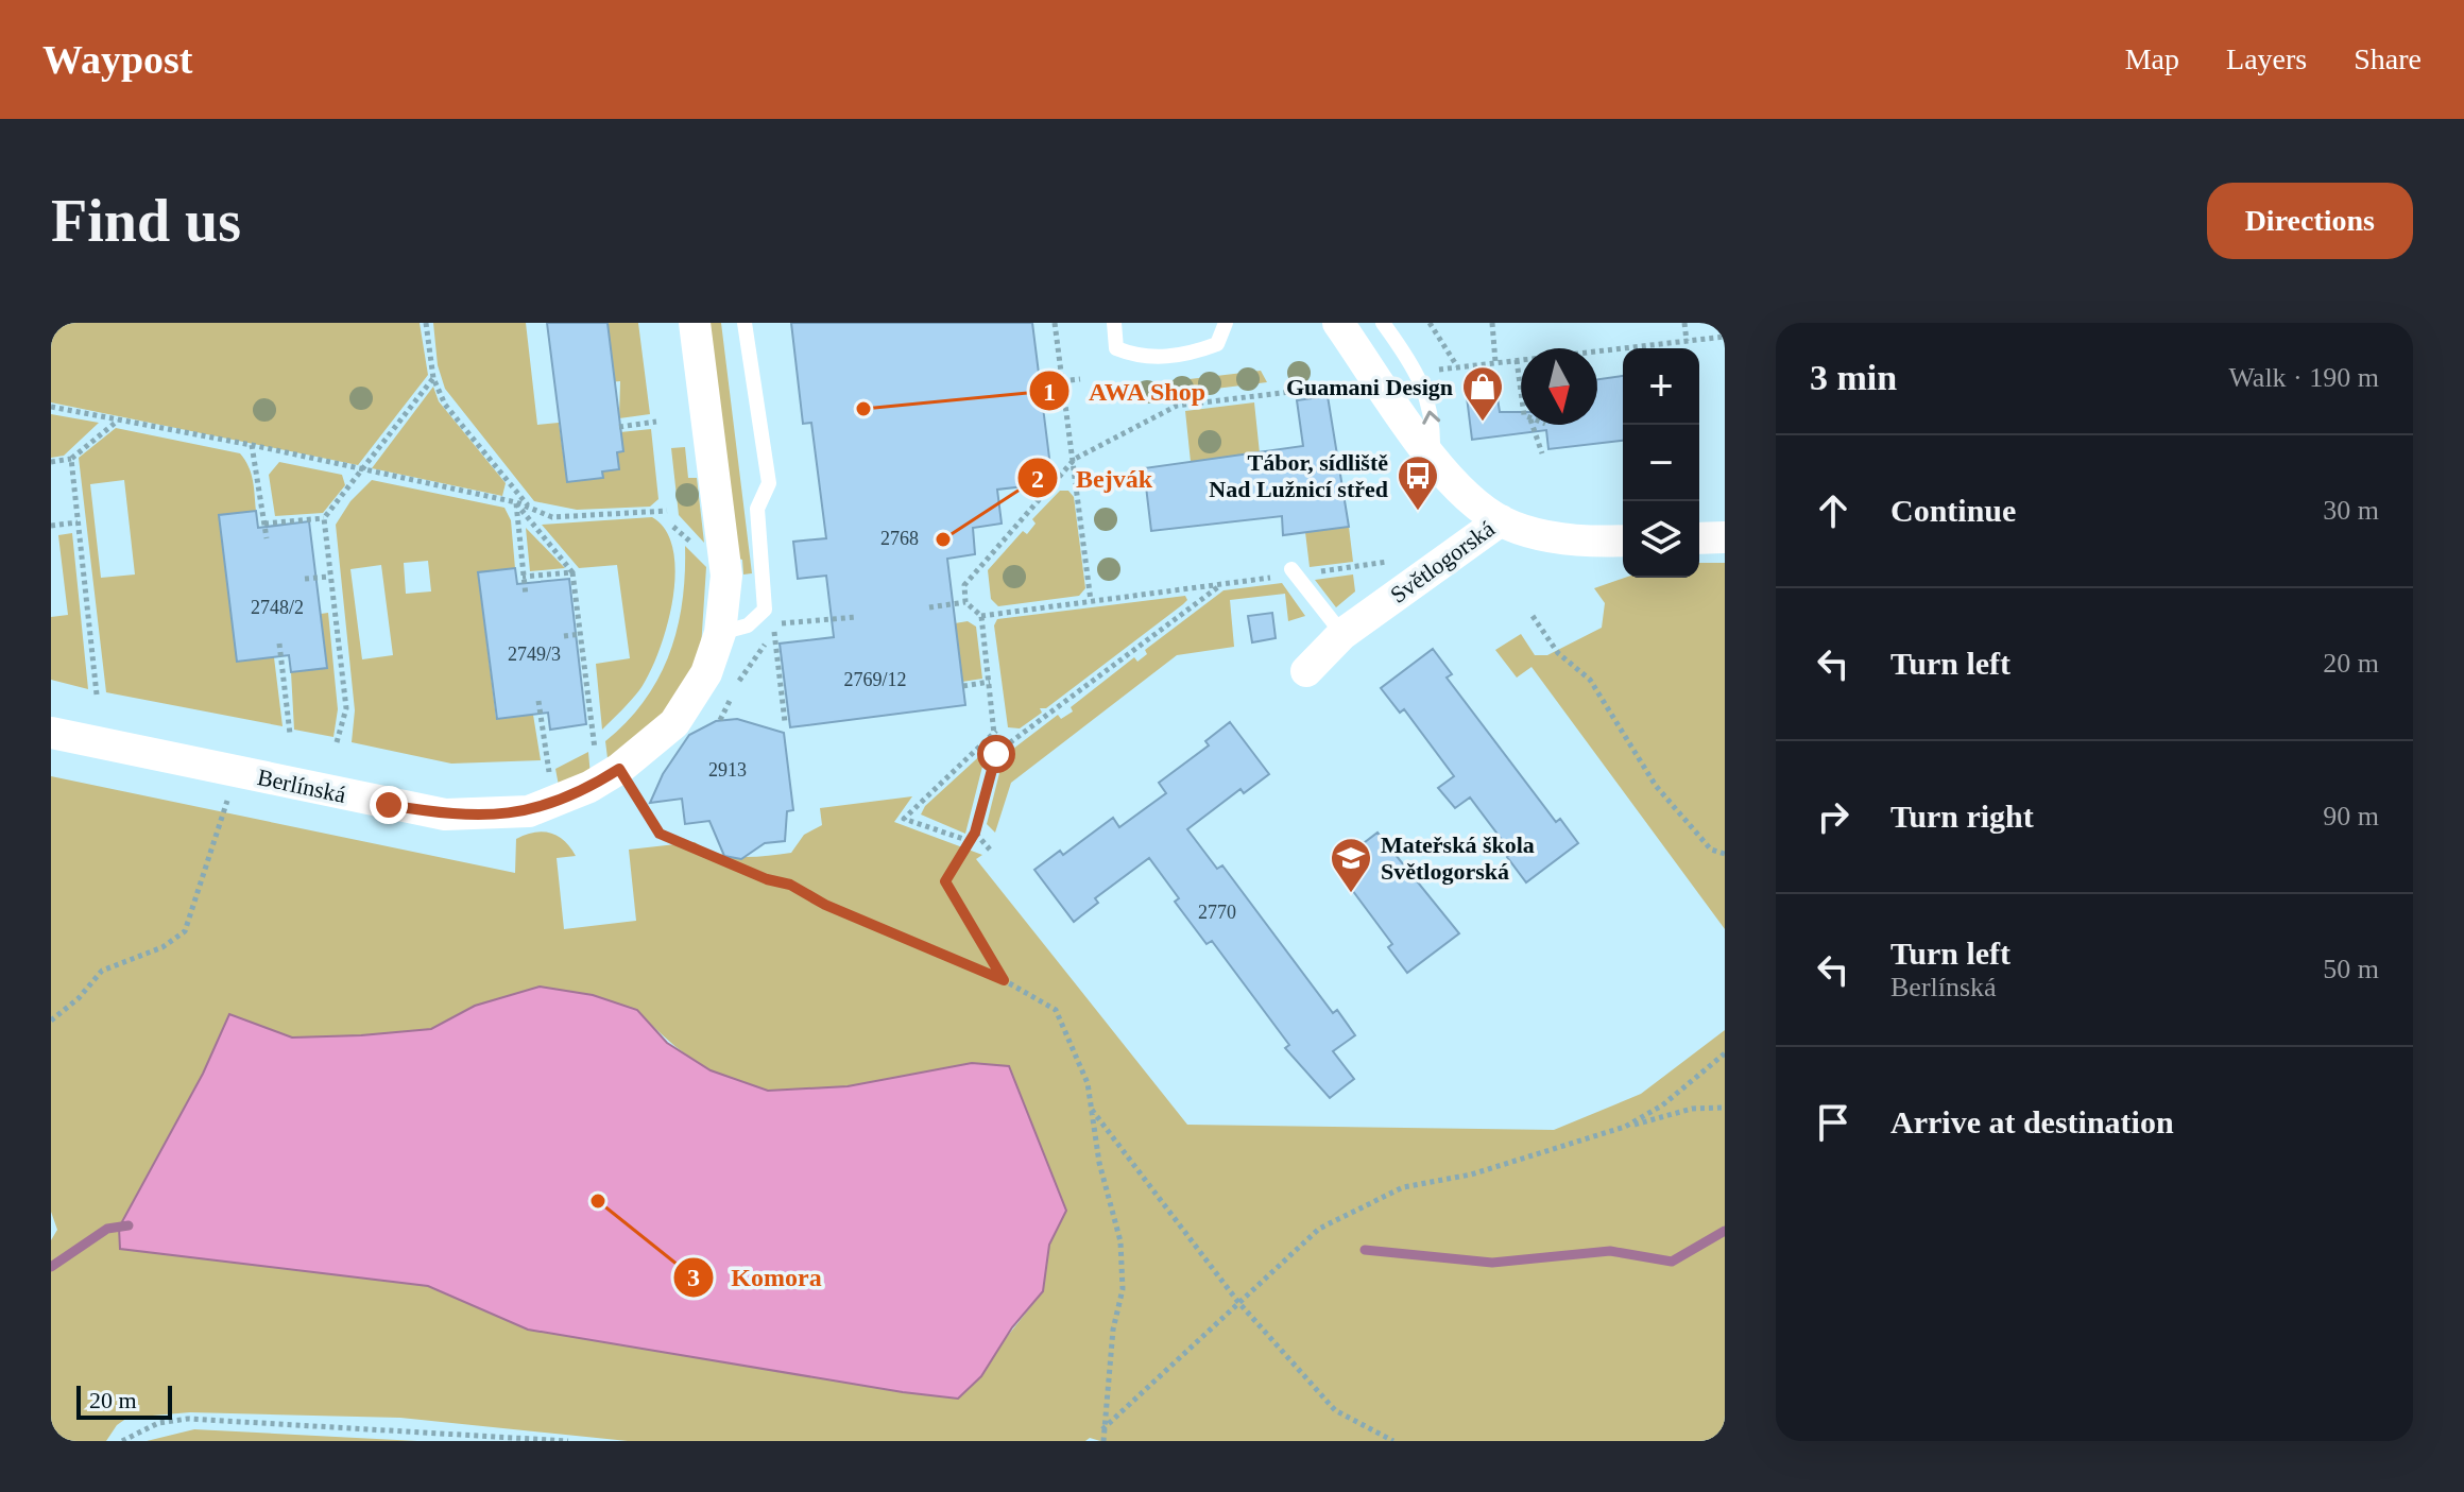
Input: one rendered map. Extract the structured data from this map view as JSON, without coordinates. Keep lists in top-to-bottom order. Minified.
{"streets":{"street":["Světlogorská","Berlínská"]},"places":{"other":["AWA Shop","Bejvák","Komora"],"shop":["Guamani Design"],"bus stop":["Tábor, sídliště Nad Lužnicí střed"],"school or university":["Mateřská škola Světlogorská"]},"house_numbers":["2768","2748/2","2749/3","2769/12","2913","2770"],"scale_bar":"20 m","north":"bottom","page":{"header":"Waypost","nav":["Map","Layers","Share"],"buttons":"Directions","title":"Find us","heading":["3 min","Walk · 190 m"],"map_buttons":["+","−"],"list":[["Continue","30 m"],["Turn left","20 m"],["Turn right","90 m"],["Turn left","Berlínská","50 m"],"Arrive at destination"],"scale":"20 m"}}
